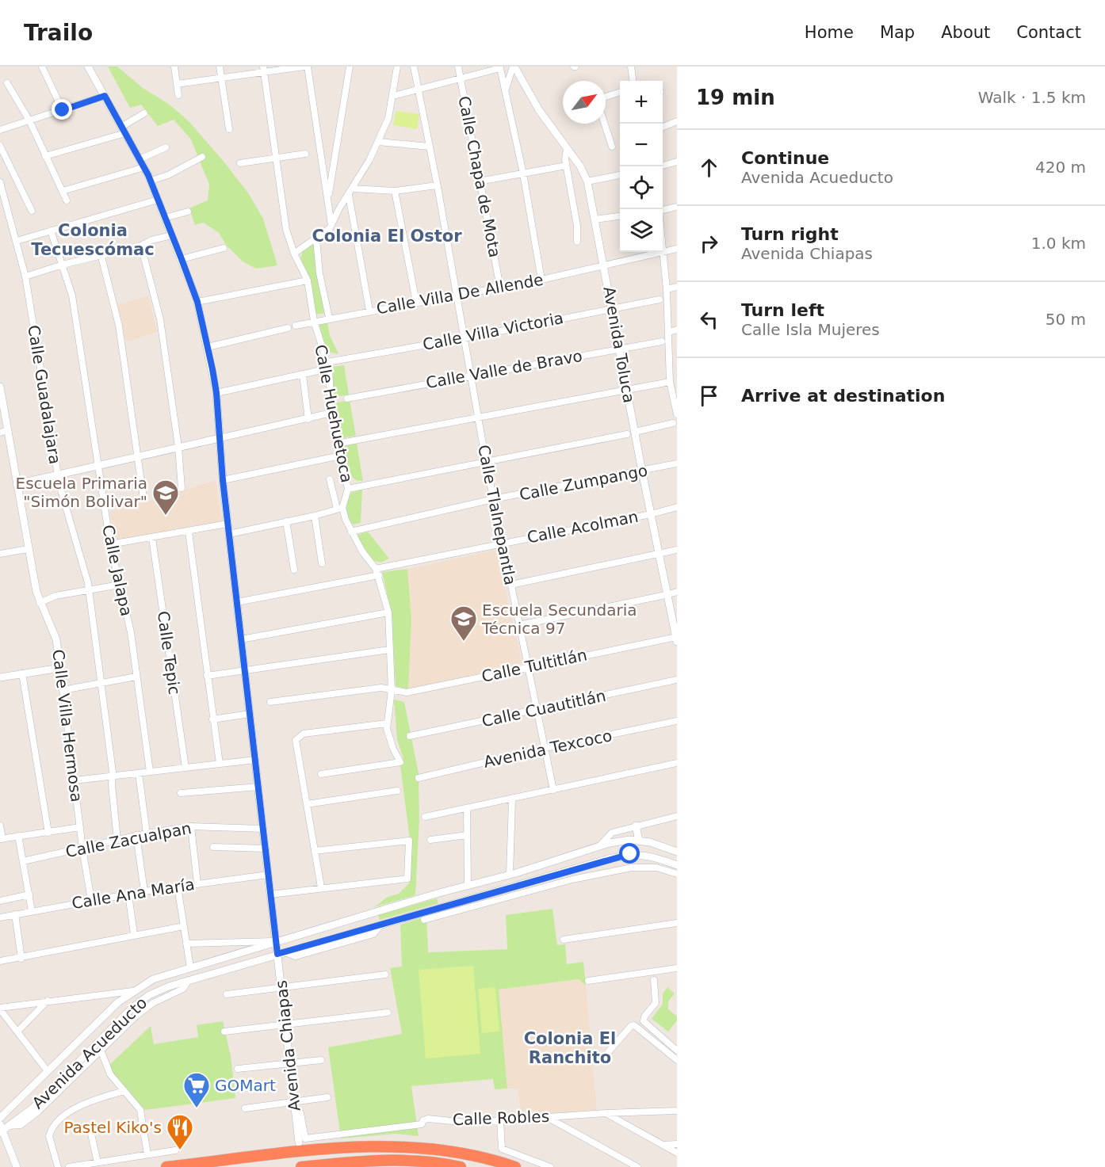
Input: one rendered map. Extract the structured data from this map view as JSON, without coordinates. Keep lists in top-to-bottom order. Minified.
{"streets":{"street":["Calle Chapa de Mota","Calle Villa De Allende","Calle Villa Victoria","Avenida Toluca","Calle Valle de Bravo","Calle Guadalajara","Calle Huehuetoca","Calle Zumpango","Calle Tlalnepantla","Calle Acolman","Calle Jalapa","Calle Tepic","Calle Tultitlán","Calle Cuautitlán","Calle Villa Hermosa","Avenida Texcoco","Calle Zacualpan","Calle Ana María","Avenida Chiapas","Avenida Acueducto","Calle Robles"]},"crossings":[["Calle Chapa de Mota","Calle Villa De Allende"],["Calle Villa De Allende","Avenida Toluca"],["Calle Villa De Allende","Calle Huehuetoca"],["Calle Villa De Allende","Calle Tlalnepantla"],["Calle Villa Victoria","Avenida Toluca"],["Calle Villa Victoria","Calle Huehuetoca"],["Calle Villa Victoria","Calle Tlalnepantla"],["Calle Villa Victoria","Avenida Chiapas"],["Avenida Toluca","Calle Valle de Bravo"],["Avenida Toluca","Calle Zumpango"],["Avenida Toluca","Calle Acolman"],["Avenida Toluca","Calle Tultitlán"],["Calle Valle de Bravo","Calle Tlalnepantla"],["Calle Guadalajara","Calle Zacualpan"],["Calle Zumpango","Calle Tlalnepantla"],["Calle Tlalnepantla","Calle Acolman"],["Calle Tlalnepantla","Calle Tultitlán"],["Calle Tlalnepantla","Calle Cuautitlán"],["Calle Tlalnepantla","Avenida Texcoco"],["Calle Villa Hermosa","Calle Zacualpan"],["Calle Villa Hermosa","Calle Ana María"],["Calle Zacualpan","Avenida Chiapas"],["Calle Ana María","Avenida Chiapas"],["Avenida Chiapas","Avenida Acueducto"],["Avenida Chiapas","Calle Robles"]],"districts":["Colonia Tecuescómac","Colonia El Ostor","Colonia El Ranchito"],"places":{"school or university":["Escuela Primaria \"Simón Bolivar\"","Escuela Secundaria Técnica 97"],"supermarket":["GOMart"],"restaurant":["Pastel Kiko's"]},"north":"top right","page":{"header":"Trailo","nav":["Home","Map","About","Contact"],"heading":["19 min","Walk · 1.5 km"],"map_buttons":["+","−"],"list":[["Continue","Avenida Acueducto","420 m"],["Turn right","Avenida Chiapas","1.0 km"],["Turn left","Calle Isla Mujeres","50 m"],"Arrive at destination"]}}
